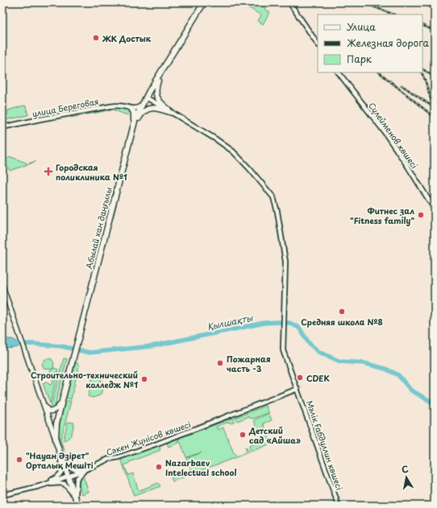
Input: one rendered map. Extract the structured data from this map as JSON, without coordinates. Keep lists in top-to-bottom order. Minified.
{"streets":{"highway":["Абылай хан даңғылы"],"street":["улица Береговая","Сүлейменов көшесі","Сәкен Жүнісов көшесі","Мәлік Ғабдуллин көшесі"]},"crossings":[["Абылай хан даңғылы","Мәлік Ғабдуллин көшесі"],["Сәкен Жүнісов көшесі","Мәлік Ғабдуллин көшесі"]],"water":["Қылшақты"],"places":{"other":["ЖК Достык","Фитнес зал \"Fitness family\"","Средняя школа №8","Пожарная часть -3","CDEK","Строительно-технический колледж №1","Детский сад «Айша»","\"Науан Әзірет\" Орталық Мешіті","Nazarbaev Intelectual school"],"health":["Городская поликлиника №1"]},"legend":["Улица","Железная дорога","Парк"],"north":"top"}
